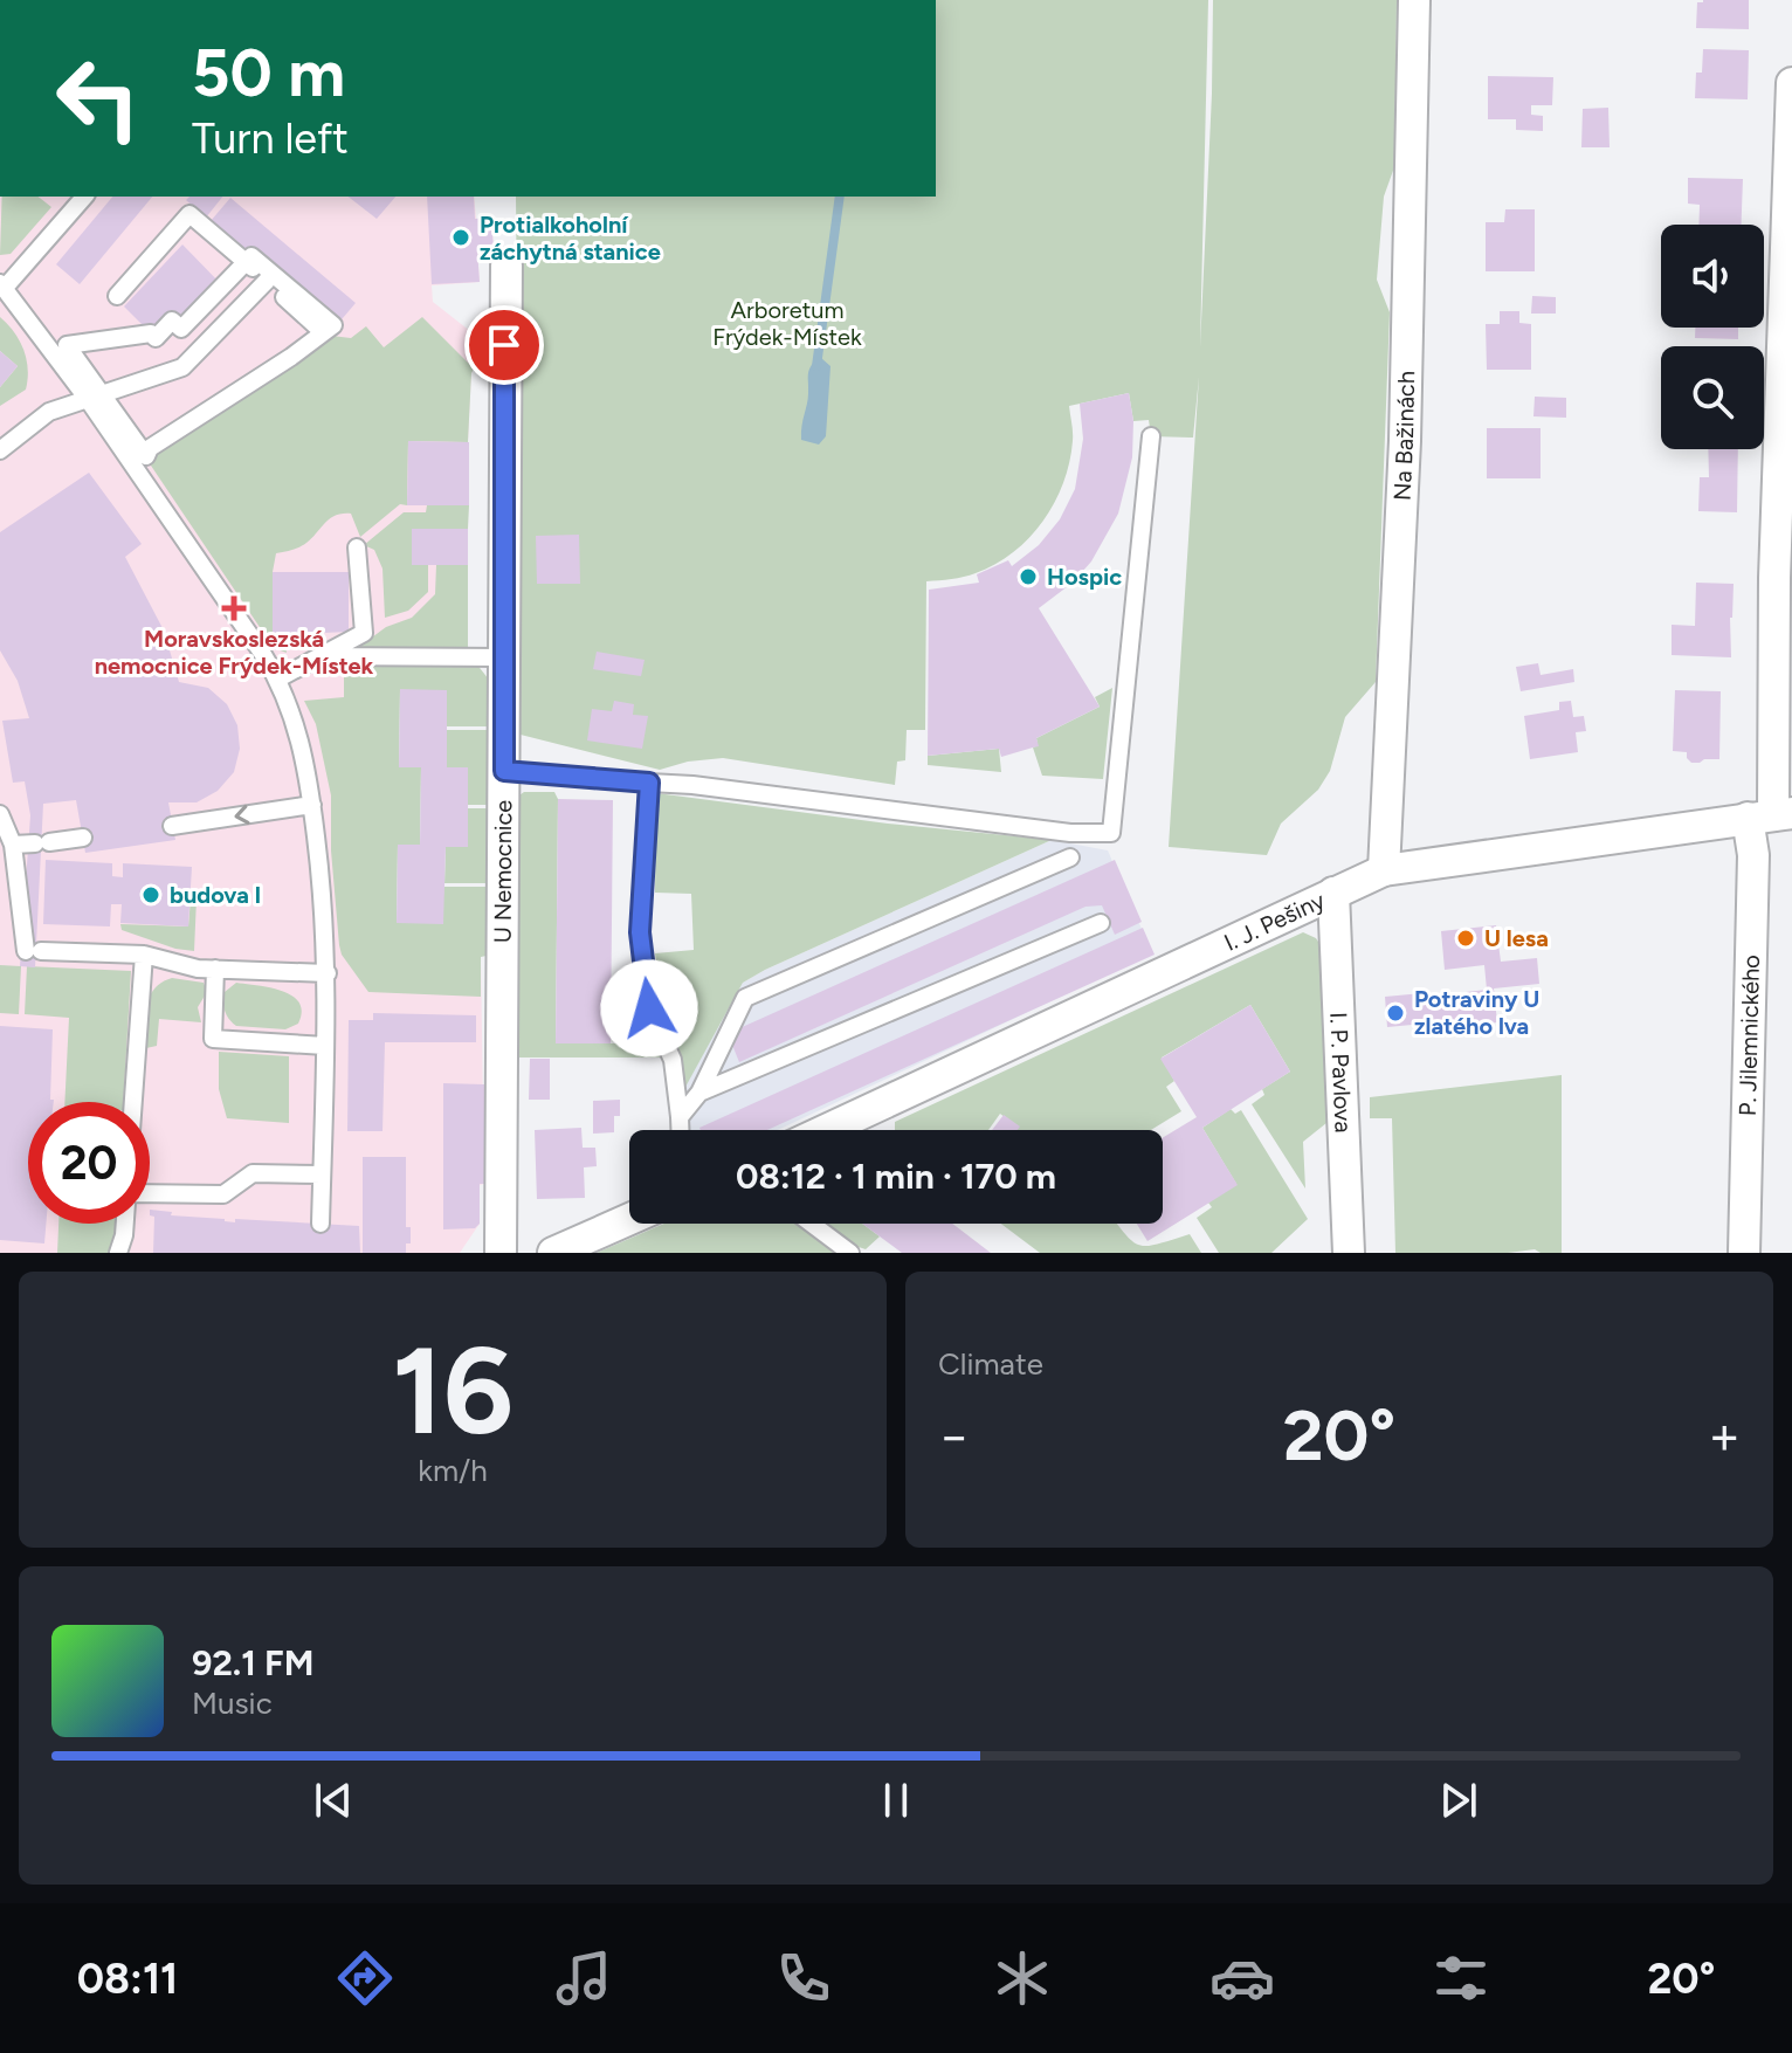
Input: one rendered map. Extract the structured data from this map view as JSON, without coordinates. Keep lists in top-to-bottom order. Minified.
{"streets":{"street":["Na Bažinách","U Nemocnice","I. J. Pešiny","P. Jilemnického","I. P. Pavlova"]},"crossings":[["Na Bažinách","I. J. Pešiny"],["I. J. Pešiny","P. Jilemnického"],["I. J. Pešiny","I. P. Pavlova"]],"parks":["Arboretum Frýdek-Místek"],"places":{"other":["Protialkoholní záchytná stanice","Hospic","budova I","U lesa","Potraviny U zlatého lva"],"health":["Moravskoslezská nemocnice Frýdek-Místek"]},"page":{"turn":["50 m","Turn left"],"limit":"20","trip":"08:12 · 1 min · 170 m","tile":[["16","km/h"],"Climate"],"heat":["−","20°","+"],"song":["92.1 FM","Music"],"tabs":["08:11","20°"]}}
